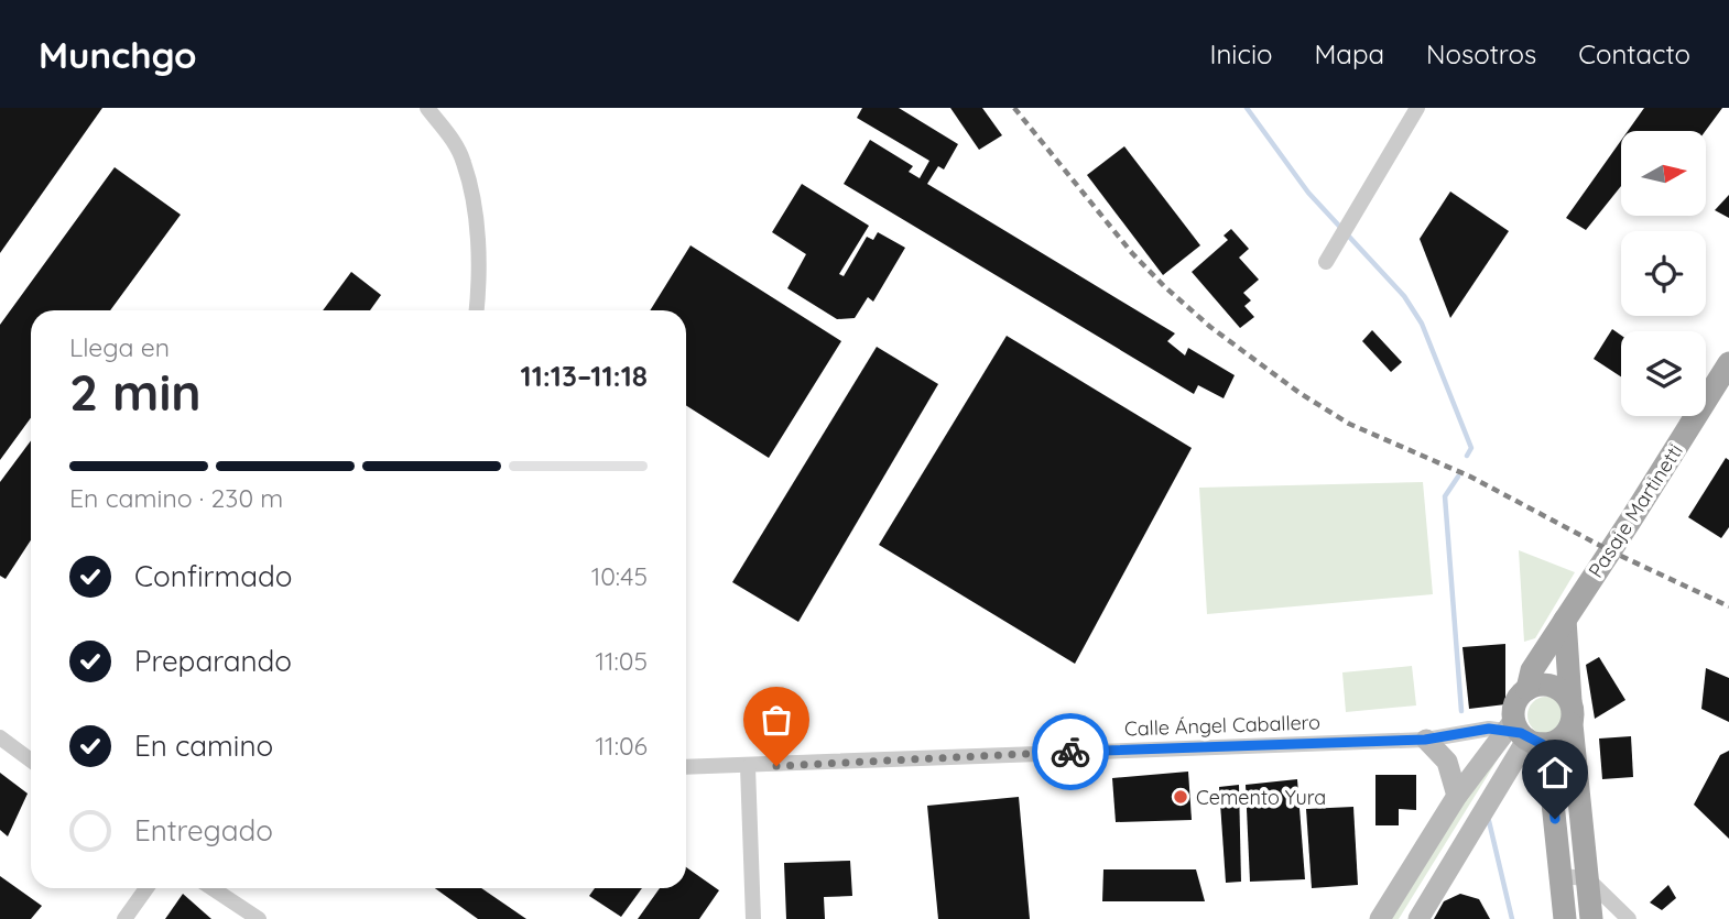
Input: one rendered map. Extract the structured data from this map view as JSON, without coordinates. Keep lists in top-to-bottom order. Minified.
{"streets":{"main road":["Pasaje Martinetti"],"street":["Calle Ángel Caballero"]},"crossings":[["Pasaje Martinetti","Calle Ángel Caballero"]],"places":["Cemento Yura"],"north":"right","page":{"header":"Munchgo","nav":["Inicio","Mapa","Nosotros","Contacto"],"heading":["2 min","Llega en","11:13–11:18"],"bar":"En camino · 230 m","list":[["Confirmado","10:45"],["Preparando","11:05"],["En camino","11:06"],"Entregado"]}}
